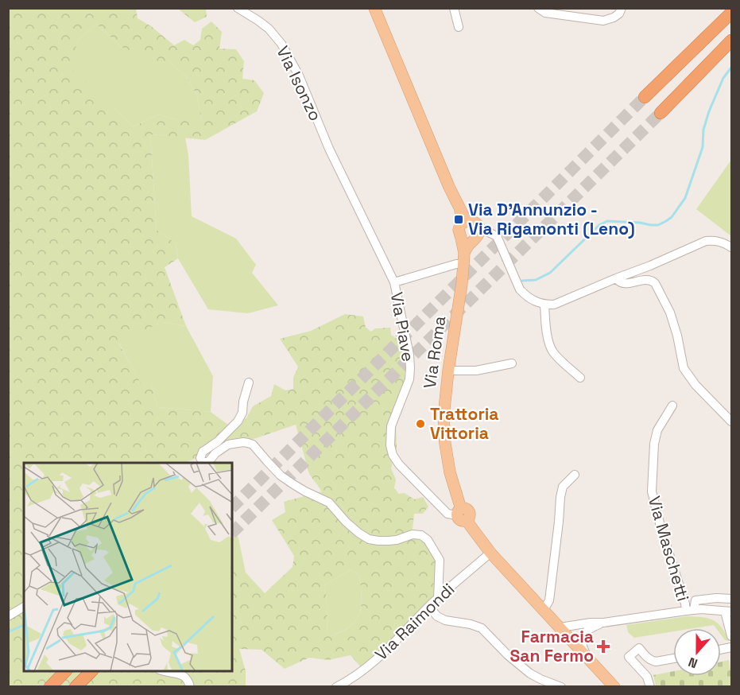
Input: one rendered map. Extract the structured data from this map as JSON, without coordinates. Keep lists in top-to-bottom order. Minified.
{"streets":{"main road":["Via Roma"],"street":["Via Isonzo","Via Piave","Via Maschetti","Via Raimondi"]},"crossings":[["Via Isonzo","Via Piave"],["Via Piave","Via Roma"],["Via Roma","Via Raimondi"]],"places":{"transit":["Via D'Annunzio - Via Rigamonti (Leno)"],"other":["Trattoria Vittoria"],"health":["Farmacia San Fermo"]},"north":"bottom"}
